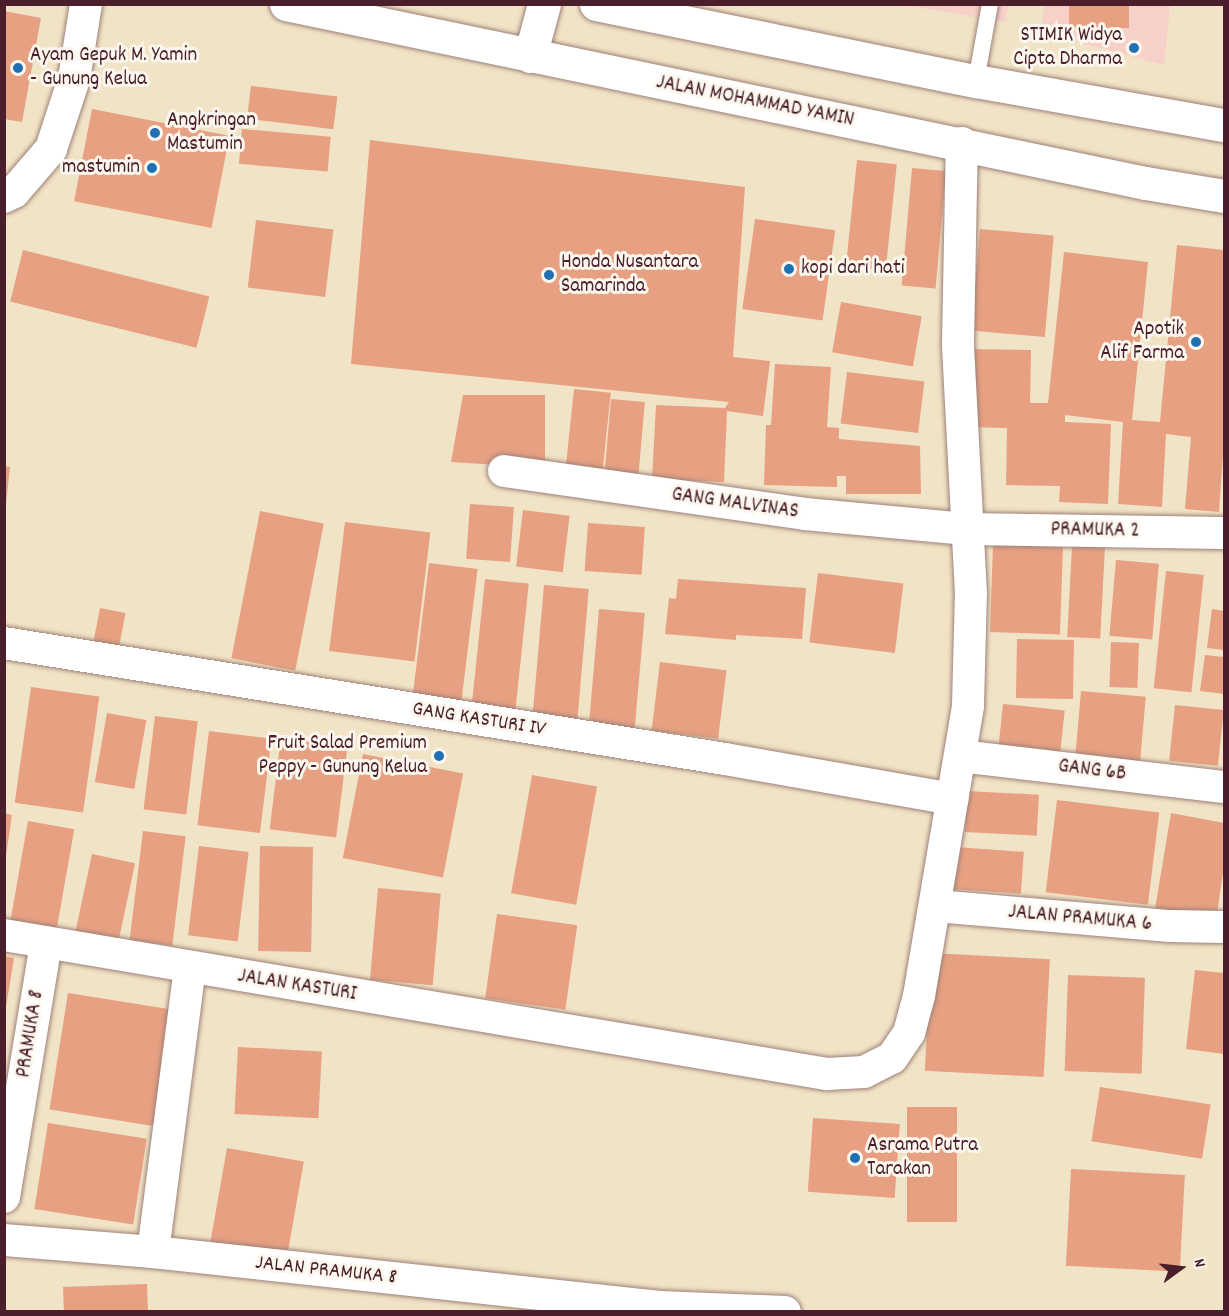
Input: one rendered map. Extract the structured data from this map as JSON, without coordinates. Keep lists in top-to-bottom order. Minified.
{"streets":{"main road":["JALAN MOHAMMAD YAMIN"],"street":["GANG MALVINAS","PRAMUKA 2","GANG KASTURI IV","GANG 6B","JALAN PRAMUKA 6","JALAN KASTURI","PRAMUKA 8","JALAN PRAMUKA 8"]},"crossings":[["JALAN MOHAMMAD YAMIN","JALAN KASTURI"],["GANG MALVINAS","PRAMUKA 2"],["GANG MALVINAS","JALAN KASTURI"],["PRAMUKA 2","JALAN KASTURI"],["GANG KASTURI IV","JALAN KASTURI"],["GANG 6B","JALAN KASTURI"],["JALAN PRAMUKA 6","JALAN KASTURI"],["JALAN KASTURI","PRAMUKA 8"]],"places":["STIMIK Widya Cipta Dharma","Ayam Gepuk M. Yamin - Gunung Kelua","Angkringan Mastumin","mastumin","kopi dari hati","Honda Nusantara Samarinda","Apotik Alif Farma","Fruit Salad Premium Peppy - Gunung Kelua","Asrama Putra Tarakan"],"north":"right"}
